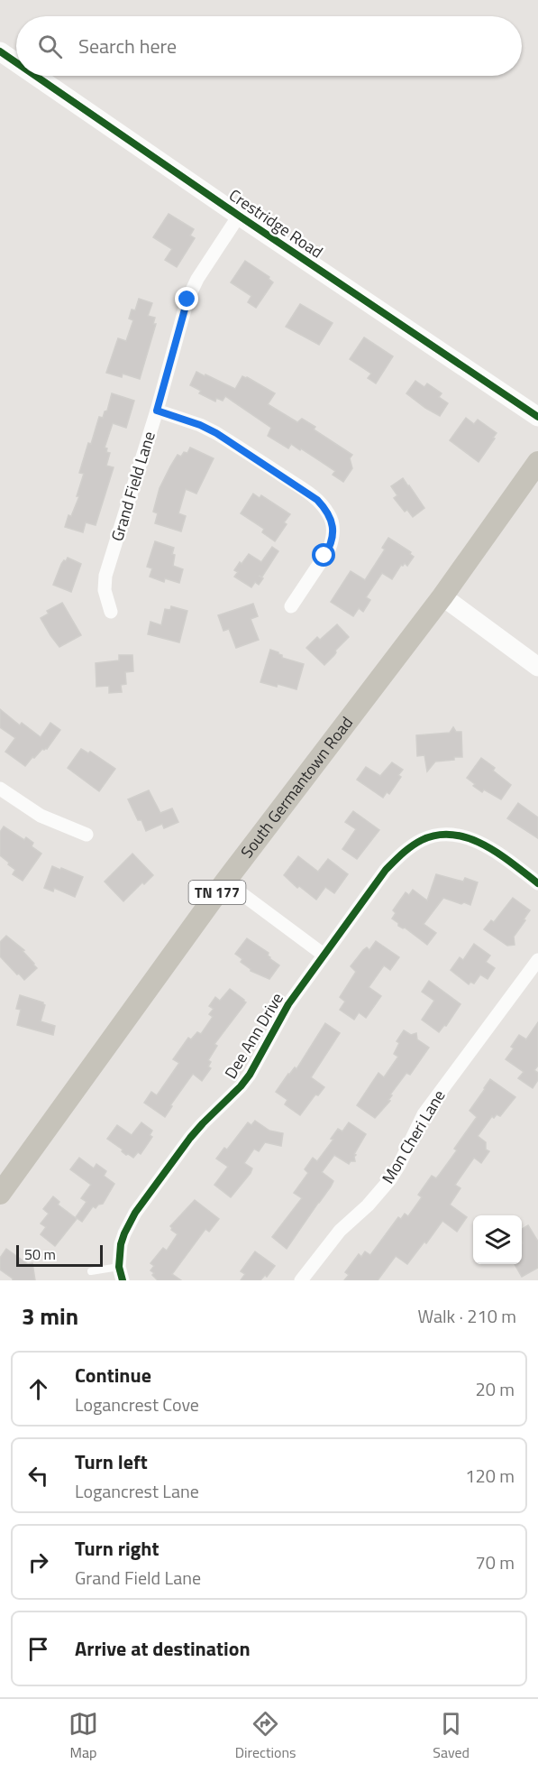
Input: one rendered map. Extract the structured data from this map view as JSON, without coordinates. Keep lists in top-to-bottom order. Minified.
{"streets":{"main road":["South Germantown Road","TN 177"],"street":["Crestridge Road","Grand Field Lane","Dee Ann Drive","Mon Cheri Lane"]},"crossings":[["Crestridge Road","Grand Field Lane"]],"scale_bar":"50 m","page":{"search":"Search here","scale":"50 m","heading":["3 min","Walk · 210 m"],"list":[["Continue","Logancrest Cove","20 m"],["Turn left","Logancrest Lane","120 m"],["Turn right","Grand Field Lane","70 m"],"Arrive at destination"],"nav":["Map","Directions","Saved"]}}
